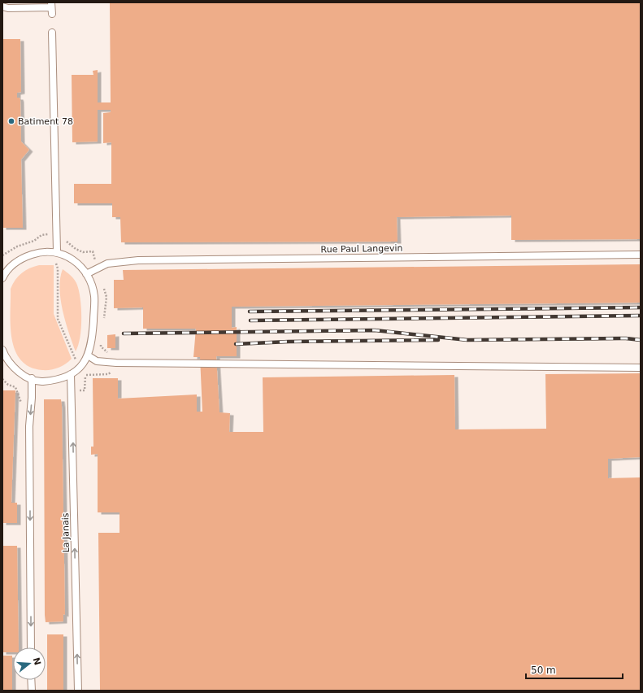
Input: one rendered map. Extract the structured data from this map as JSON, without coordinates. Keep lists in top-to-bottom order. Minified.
{"streets":{"lane":["Rue Paul Langevin","La Janais"]},"places":["Batiment 78"],"scale_bar":"50 m","north":"right"}
